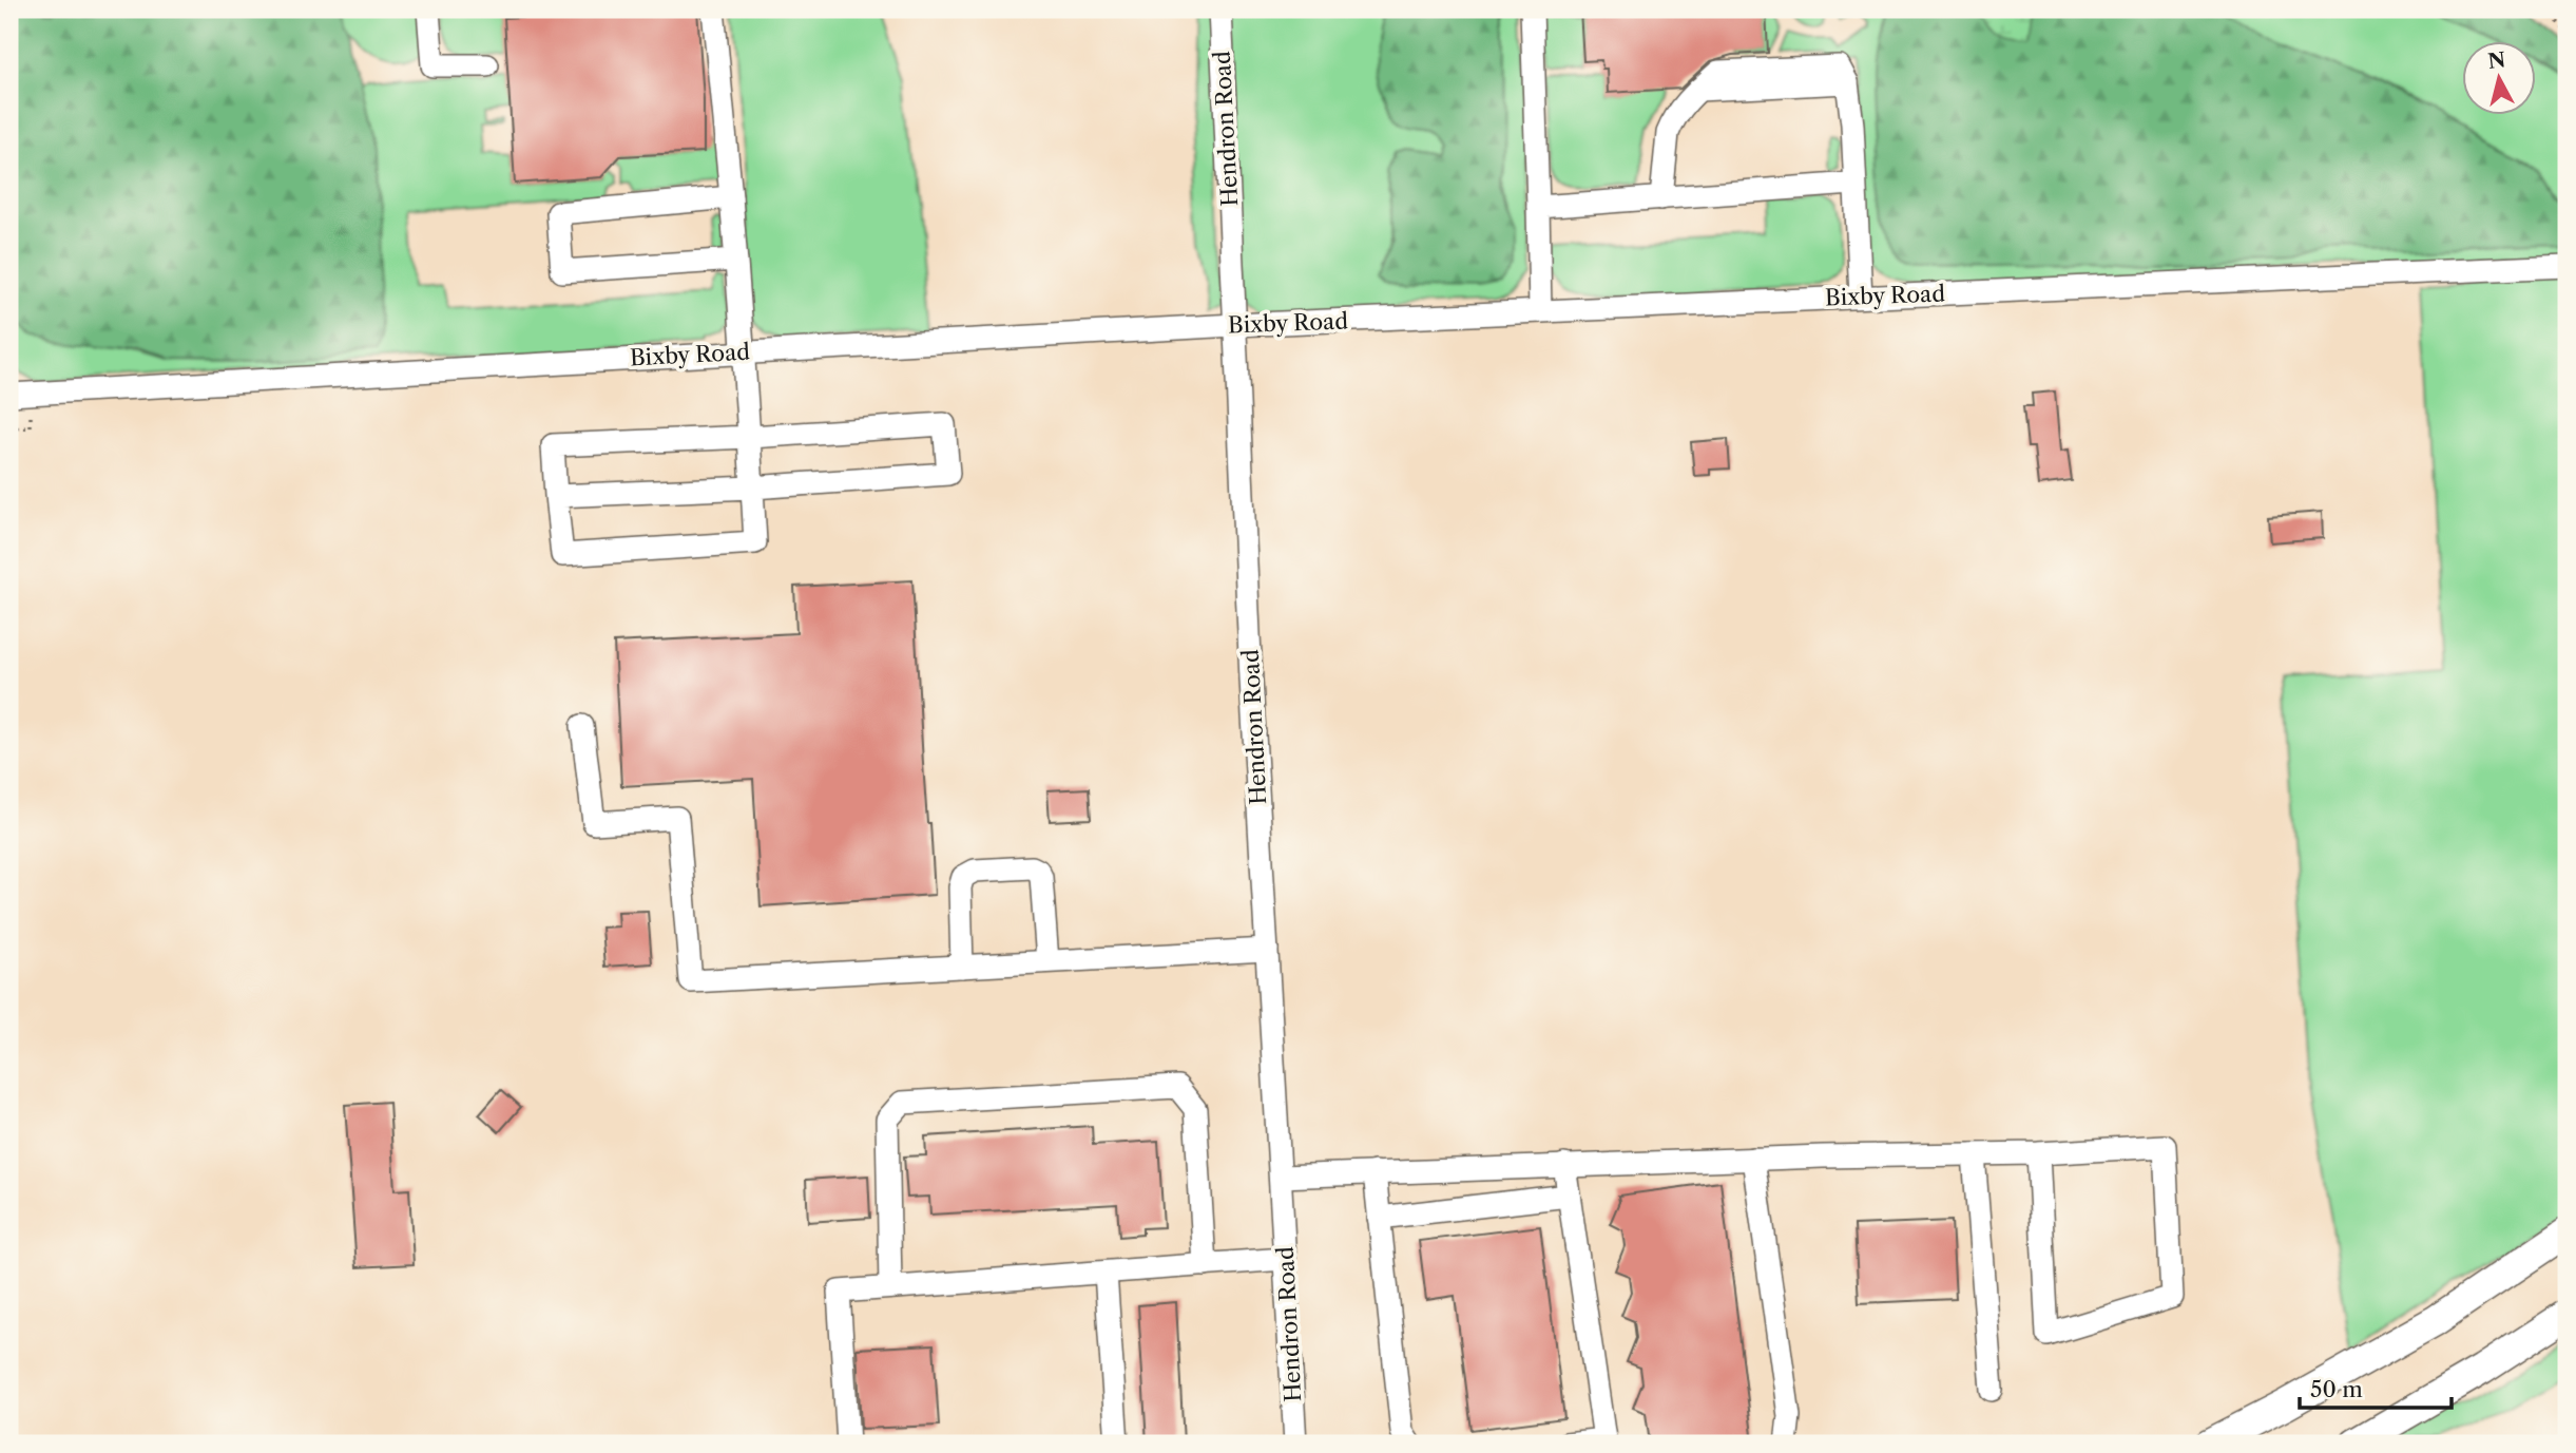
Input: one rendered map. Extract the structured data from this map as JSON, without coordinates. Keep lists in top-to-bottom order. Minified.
{"streets":{"street":["Hendron Road","Bixby Road"]},"crossings":[["Hendron Road","Bixby Road"]],"scale_bar":"50 m","north":"top"}
